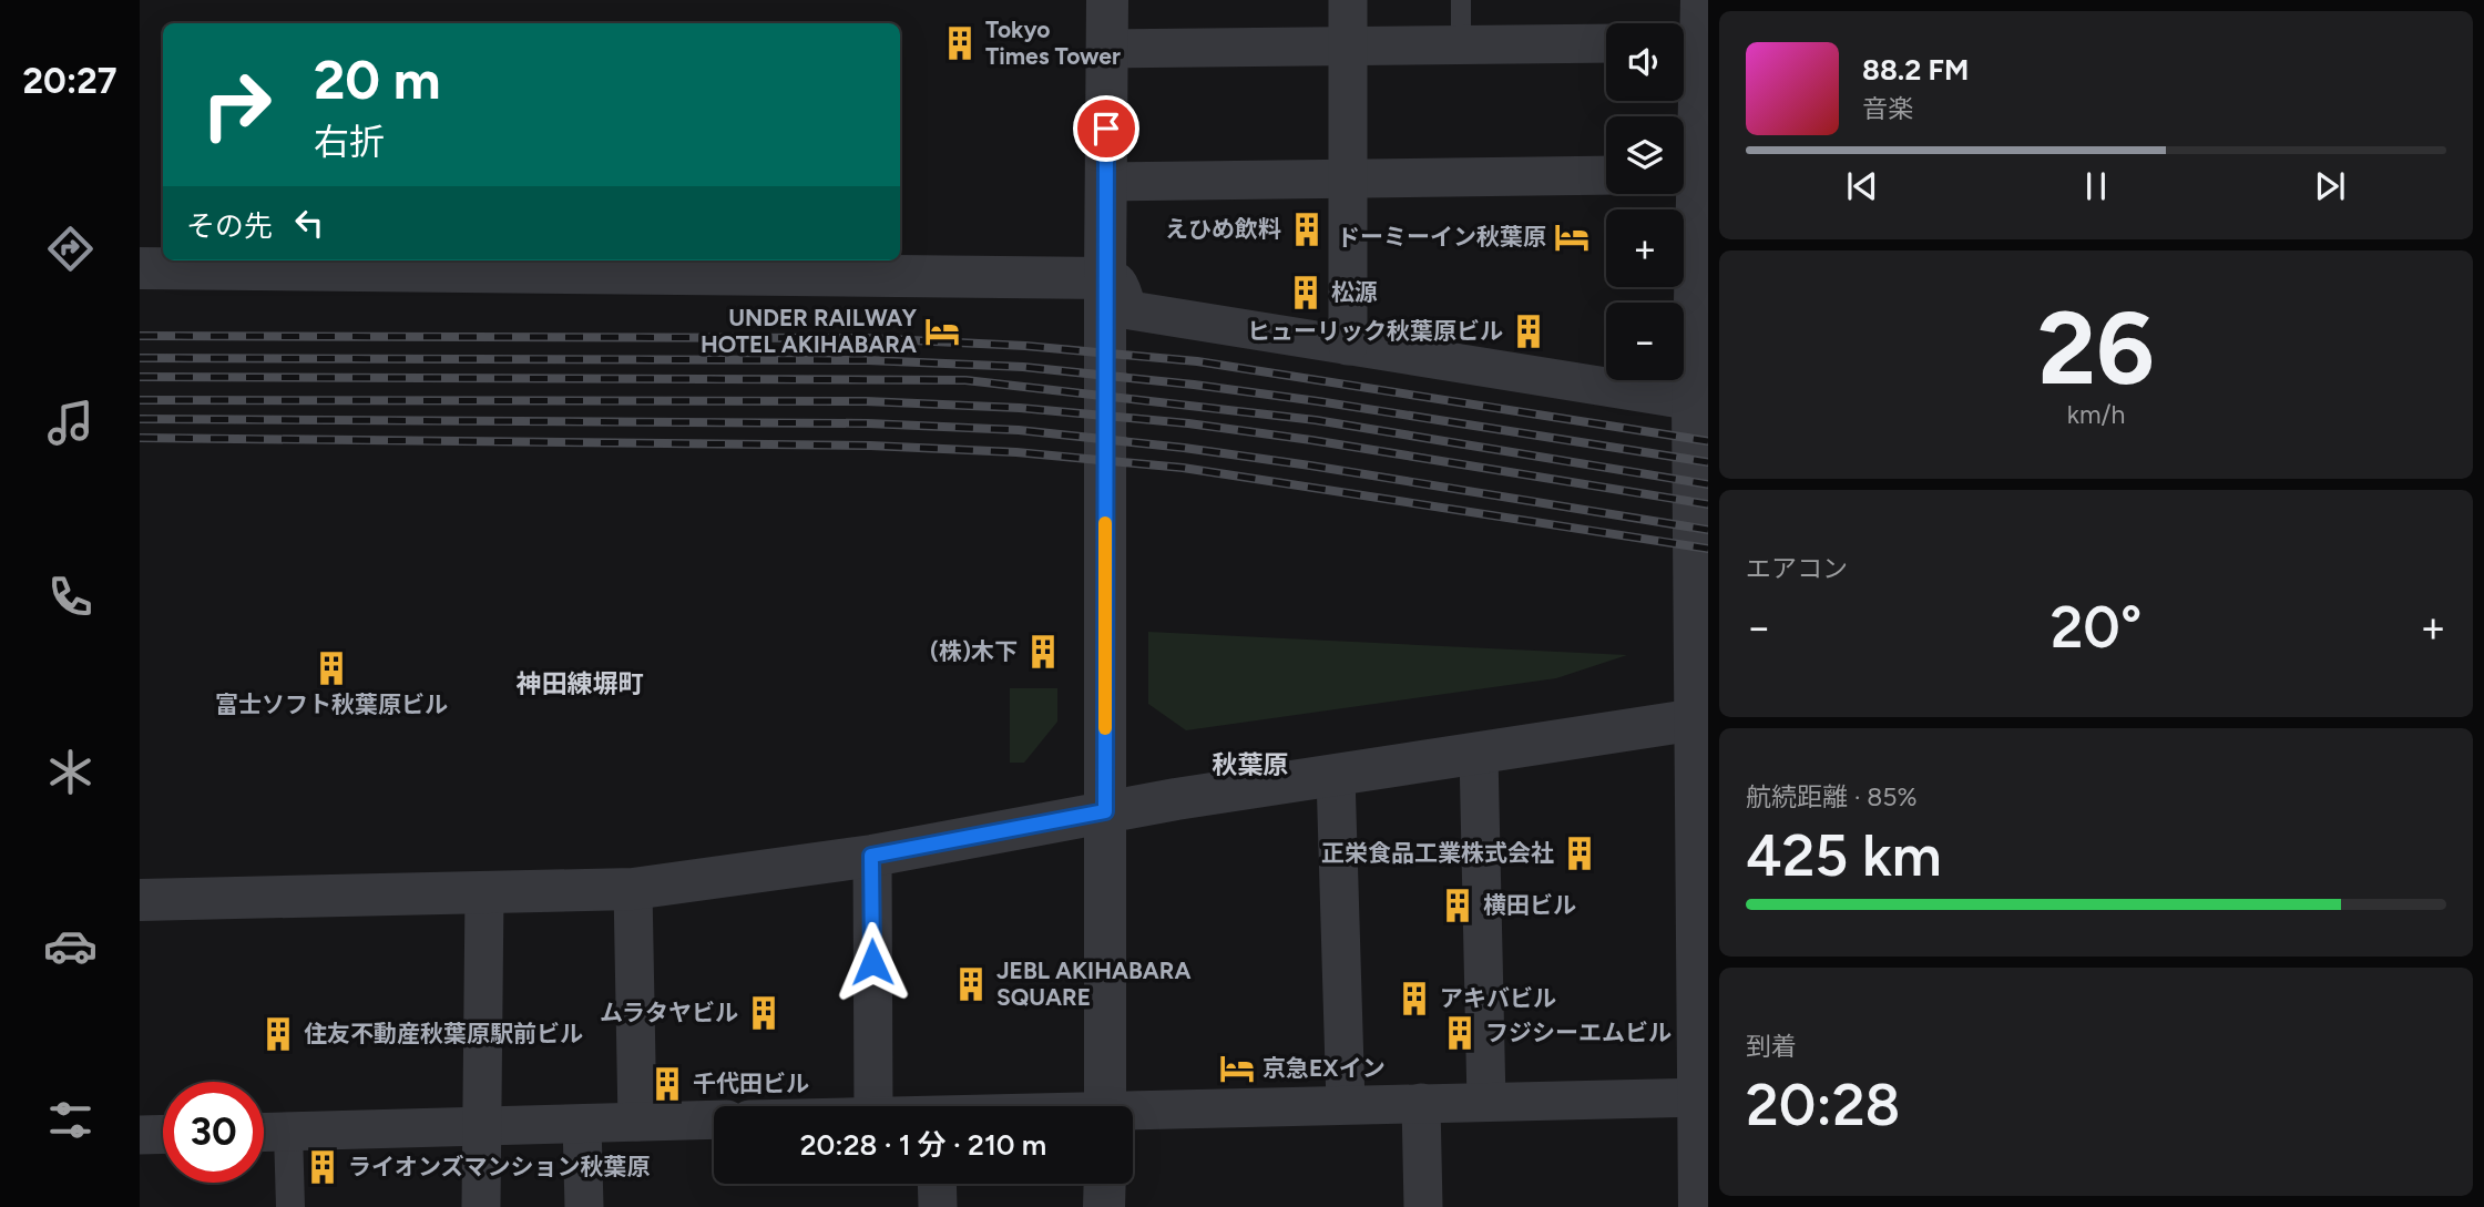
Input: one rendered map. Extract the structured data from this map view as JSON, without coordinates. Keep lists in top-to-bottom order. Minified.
{"districts":["神田練塀町","秋葉原"],"places":{"building":["Tokyo Times Tower","えひめ飲料","松源","ヒューリック秋葉原ビル","(株)木下","富士ソフト秋葉原ビル","正栄食品工業株式会社","横田ビル","JEBL AKIHABARA SQUARE","アキバビル","ムラタヤビル","フジシーエムビル","住友不動産秋葉原駅前ビル","千代田ビル","ライオンズマンション秋葉原"],"hotel":["ドーミーイン秋葉原","UNDER RAILWAY HOTEL AKIHABARA","京急EXイン"]},"page":{"tabs":"20:27","map_buttons":["+","−"],"turn":["20 m","右折"],"song":["88.2 FM","音楽"],"then":"その先","tile":[["26","km/h"],"エアコン",["航続距離 · 85%","425 km"],["到着","20:28"]],"heat":["−","20°","+"],"limit":"30","trip":"20:28 · 1 分 · 210 m"}}
